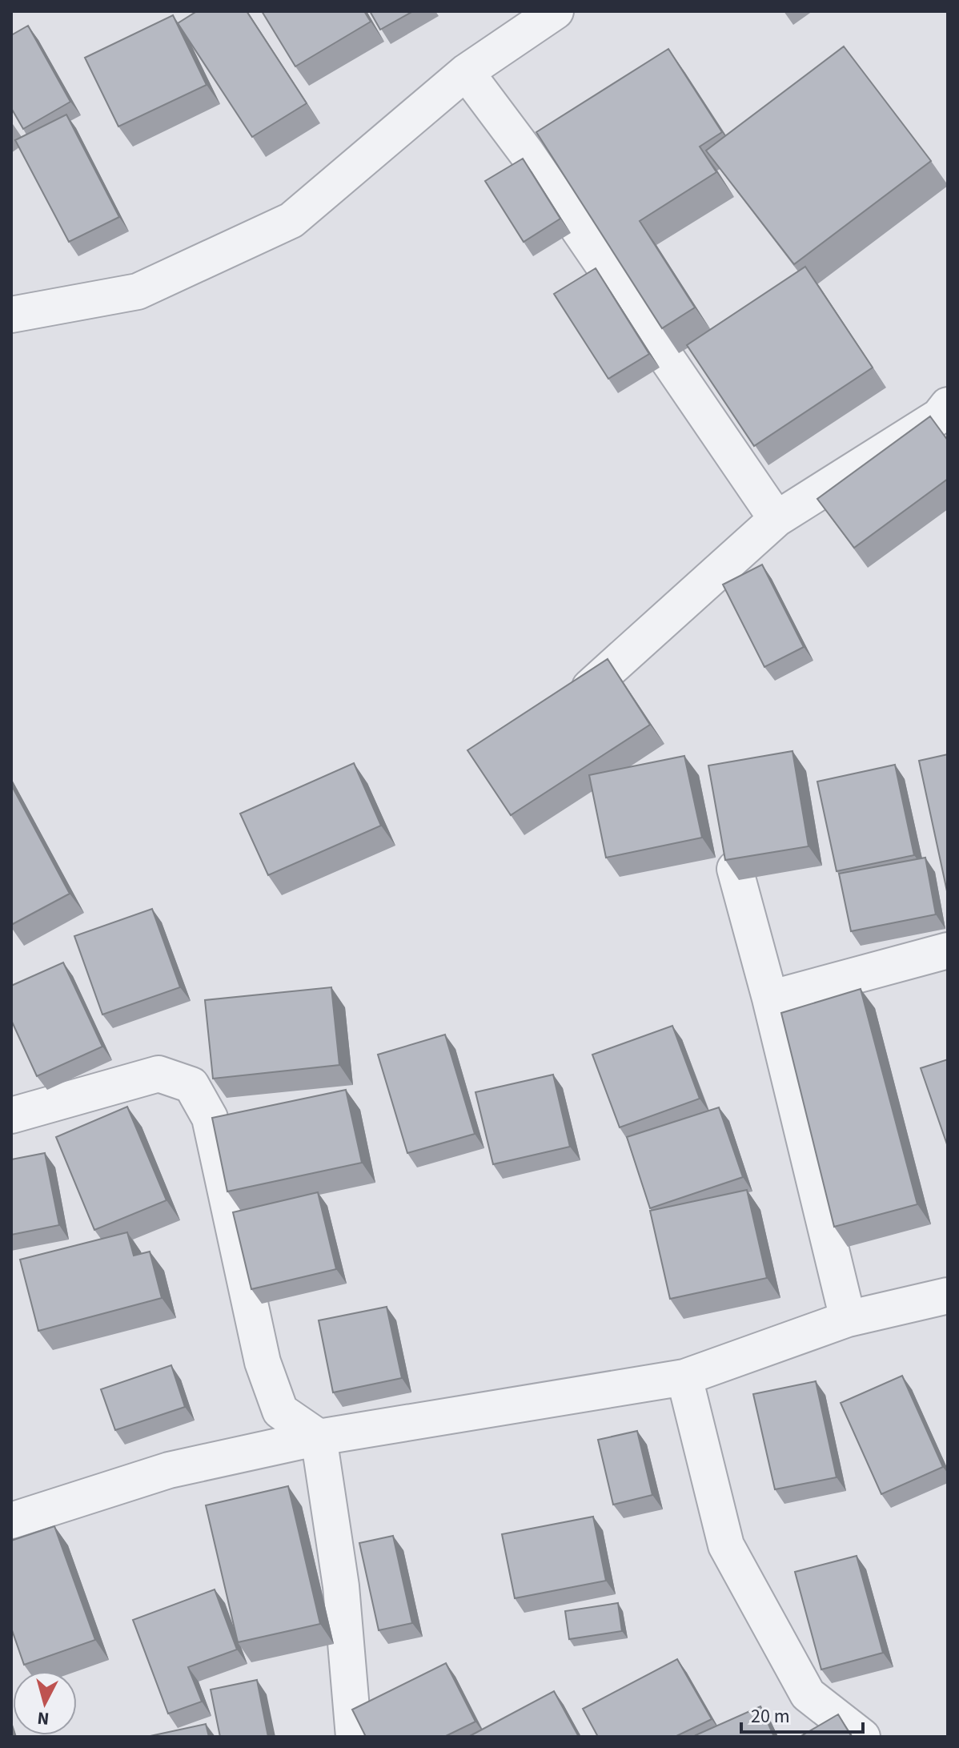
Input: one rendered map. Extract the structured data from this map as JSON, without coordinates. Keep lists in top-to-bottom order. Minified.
{"scale_bar":"20 m","north":"bottom"}
